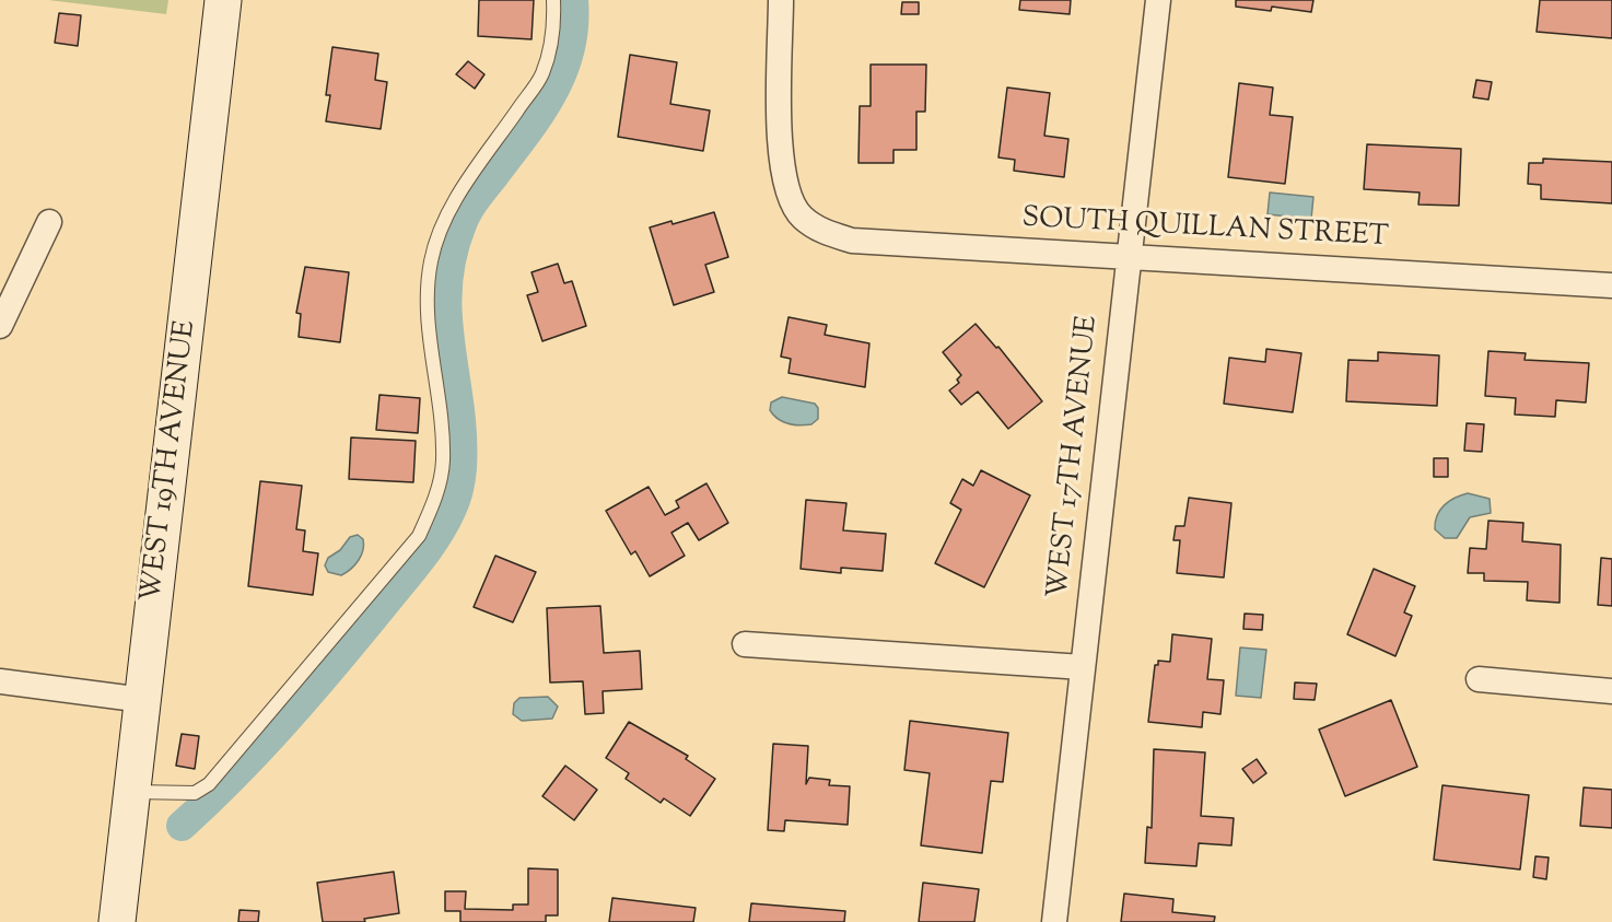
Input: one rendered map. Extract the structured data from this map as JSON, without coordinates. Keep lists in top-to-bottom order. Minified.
{"streets":{"street":["SOUTH QUILLAN STREET","WEST 17TH AVENUE","WEST 19TH AVENUE"]},"crossings":[["SOUTH QUILLAN STREET","WEST 17TH AVENUE"]]}
